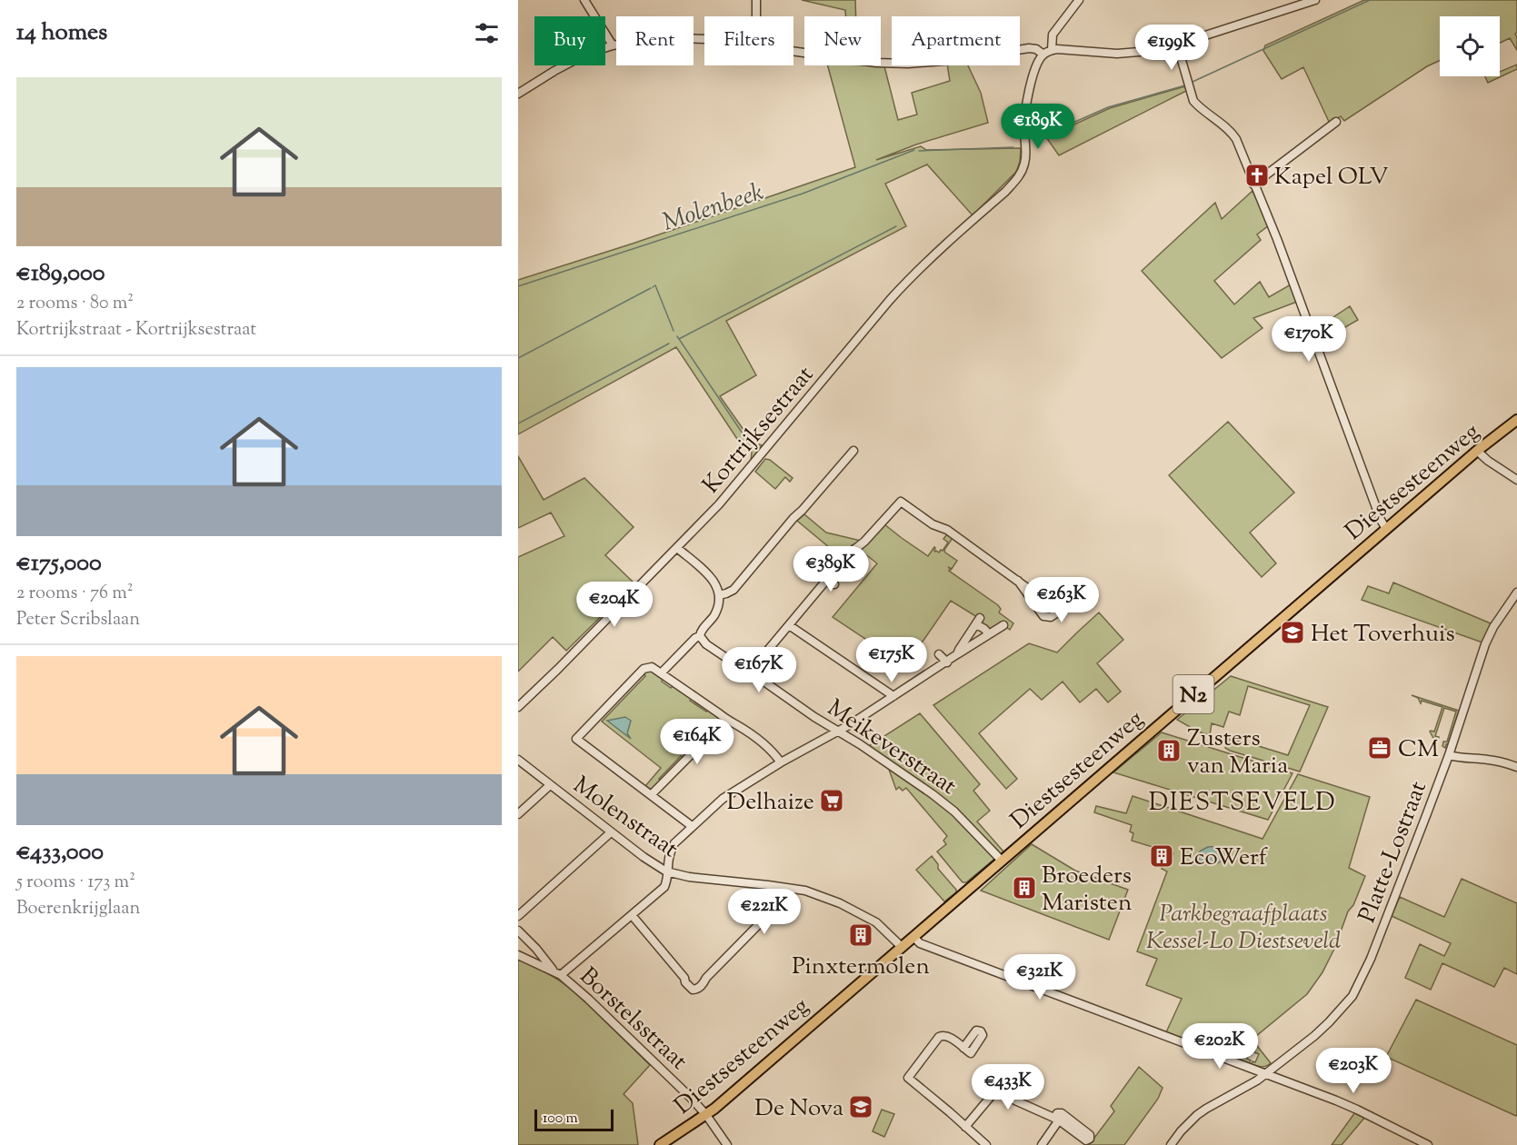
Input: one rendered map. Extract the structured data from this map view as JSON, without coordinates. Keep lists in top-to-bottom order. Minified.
{"streets":{"main road":["Diestsesteenweg","N2"],"street":["Kortrijksestraat","Meikeverstraat","Molenstraat","Platte-Lostraat","Borstelsstraat"]},"crossings":[["Diestsesteenweg","Meikeverstraat"],["Diestsesteenweg","Molenstraat"],["Diestsesteenweg","Borstelsstraat"]],"districts":["DIESTSEVELD"],"water":["Molenbeek"],"parks":["Parkbegraafplaats Kessel-Lo Diestseveld"],"places":{"church":["Kapel OLV"],"school or university":["Het Toverhuis","De Nova"],"office":["CM"],"building":["Zusters van Maria","EcoWerf","Broeders Maristen","Pinxtermolen"],"supermarket":["Delhaize"]},"scale_bar":"100 m","page":{"heading":"14 homes","chip":["Buy","Rent","Filters","New","Apartment"],"price":["€199K","€189K","€170K","€389K","€263K","€204K","€175K","€167K","€164K","€221K","€321K","€202K","€203K","€433K"],"list":[{"name":"€189,000","note":"2 rooms · 80 m² · Kortrijkstraat - Kortrijksestraat"},{"name":"€175,000","note":"2 rooms · 76 m² · Peter Scribslaan"},{"name":"€433,000","note":"5 rooms · 173 m² · Boerenkrijglaan"}],"scale":"100 m"}}
